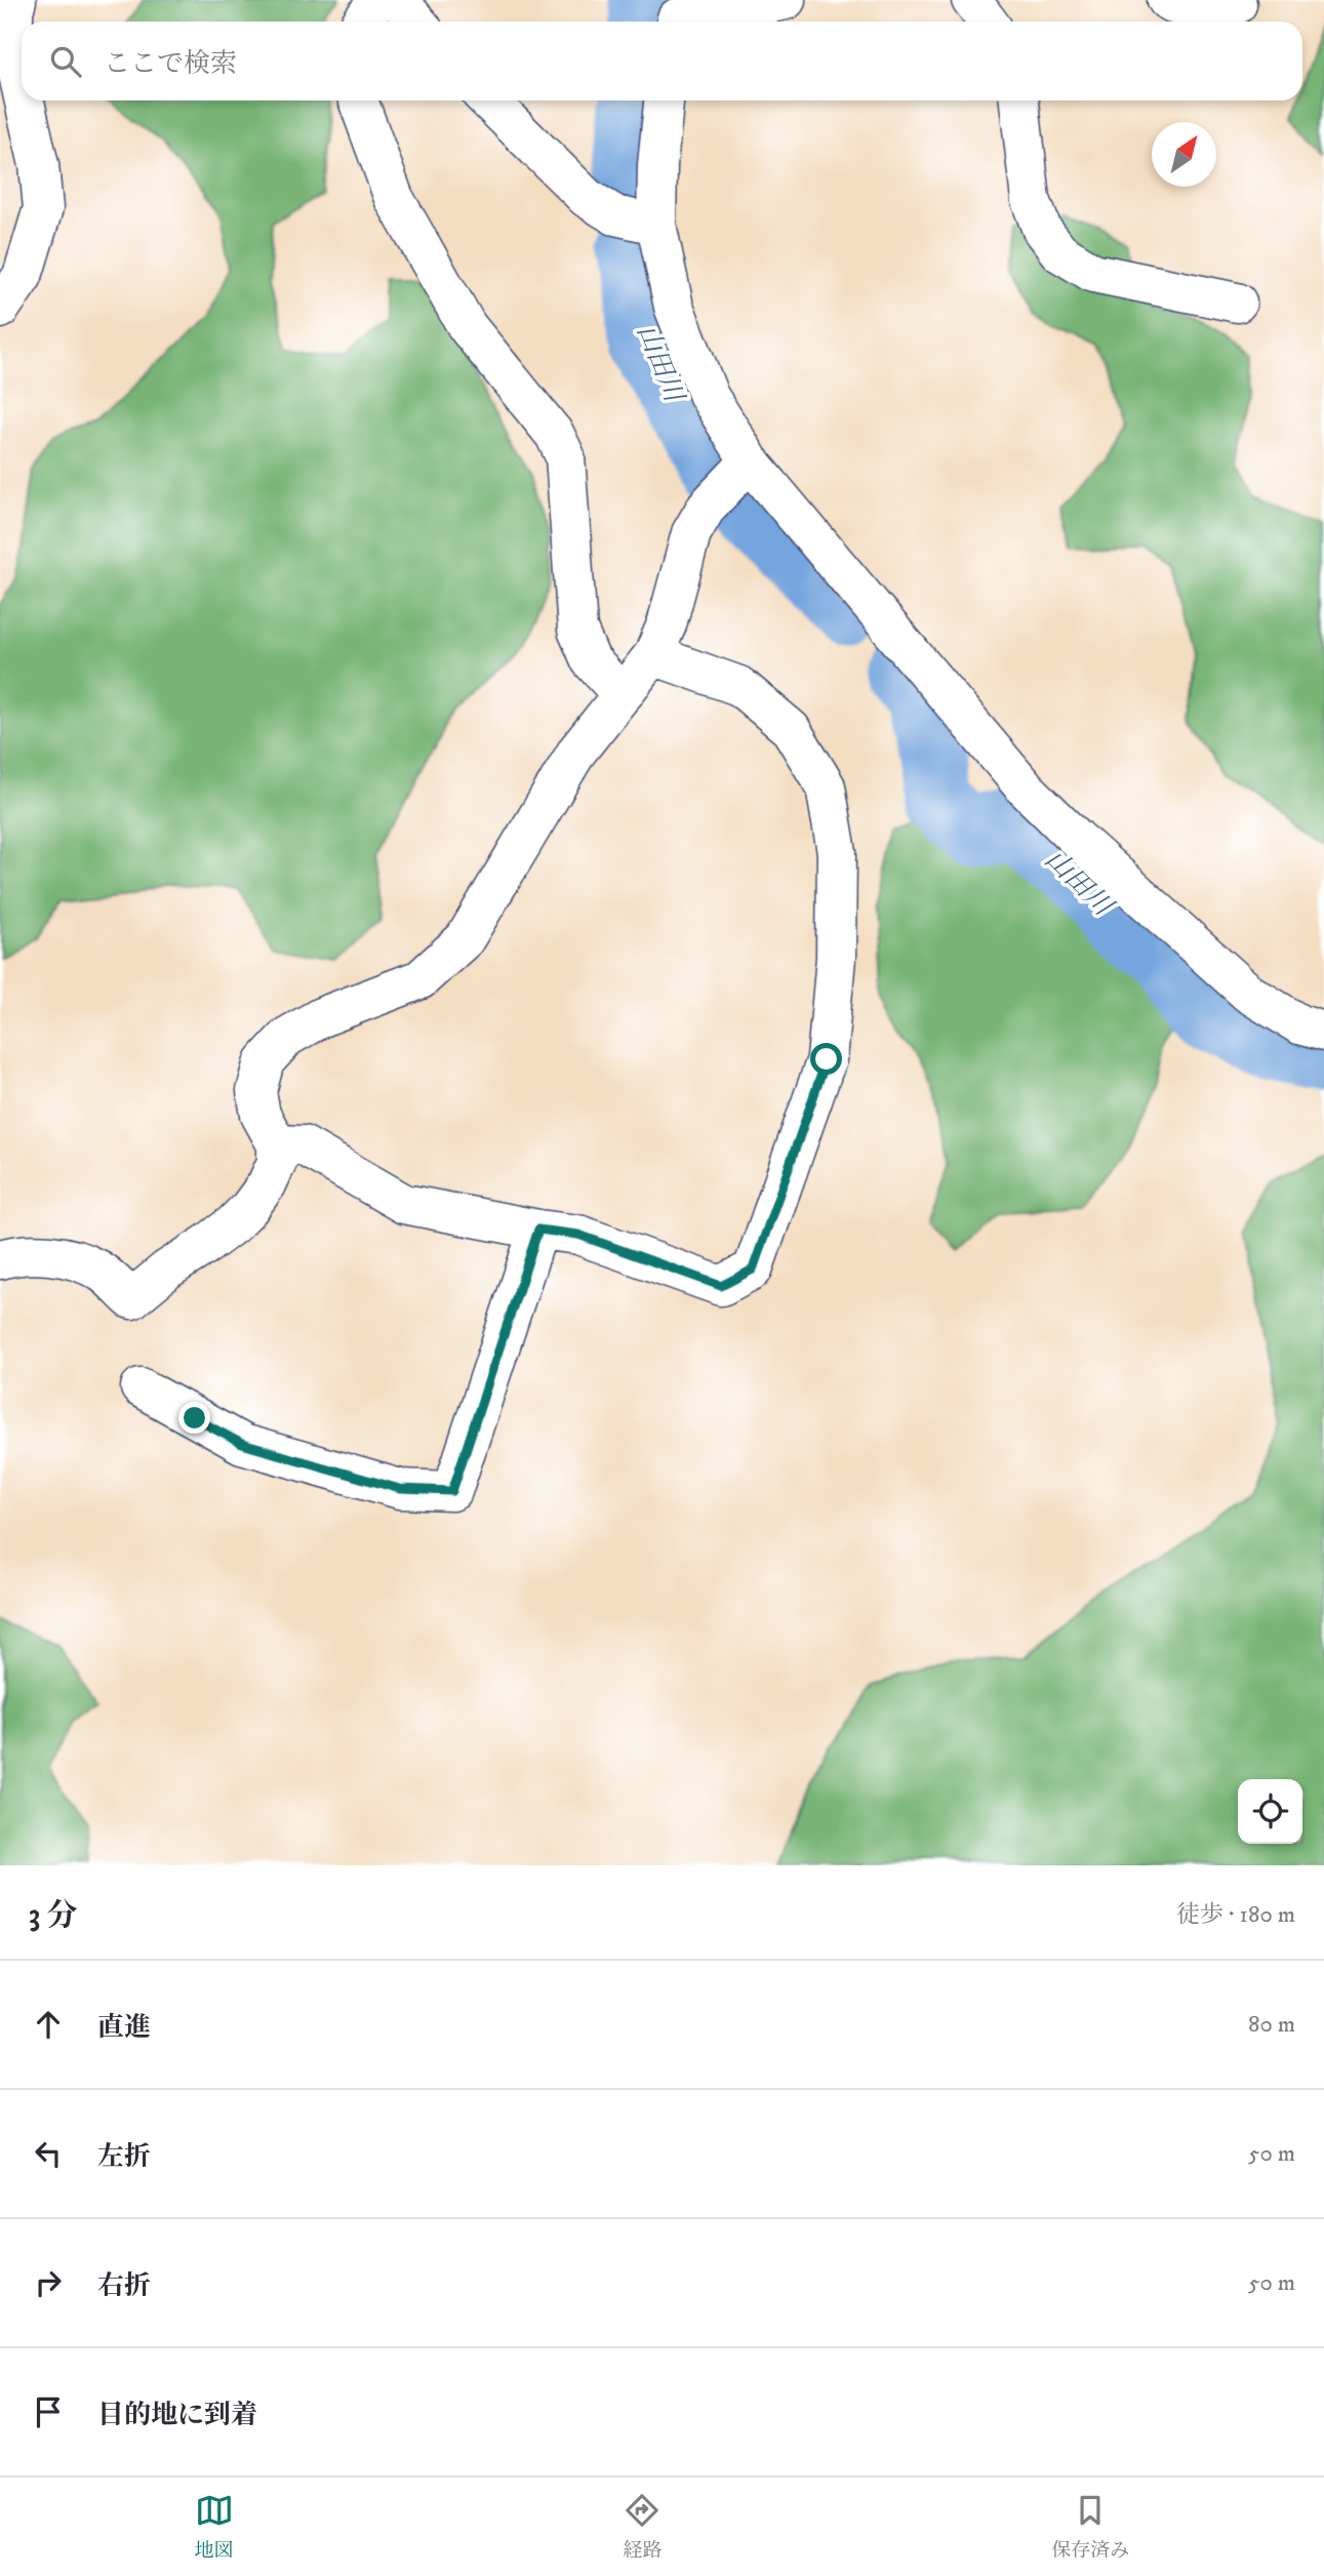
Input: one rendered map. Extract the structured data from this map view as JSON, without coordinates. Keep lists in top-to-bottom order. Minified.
{"water":["山田川"],"north":"top right","page":{"search":"ここで検索","heading":["3 分","徒歩 · 180 m"],"list":[["直進","80 m"],["左折","50 m"],["右折","50 m"],"目的地に到着"],"nav":["地図","経路","保存済み"]}}
